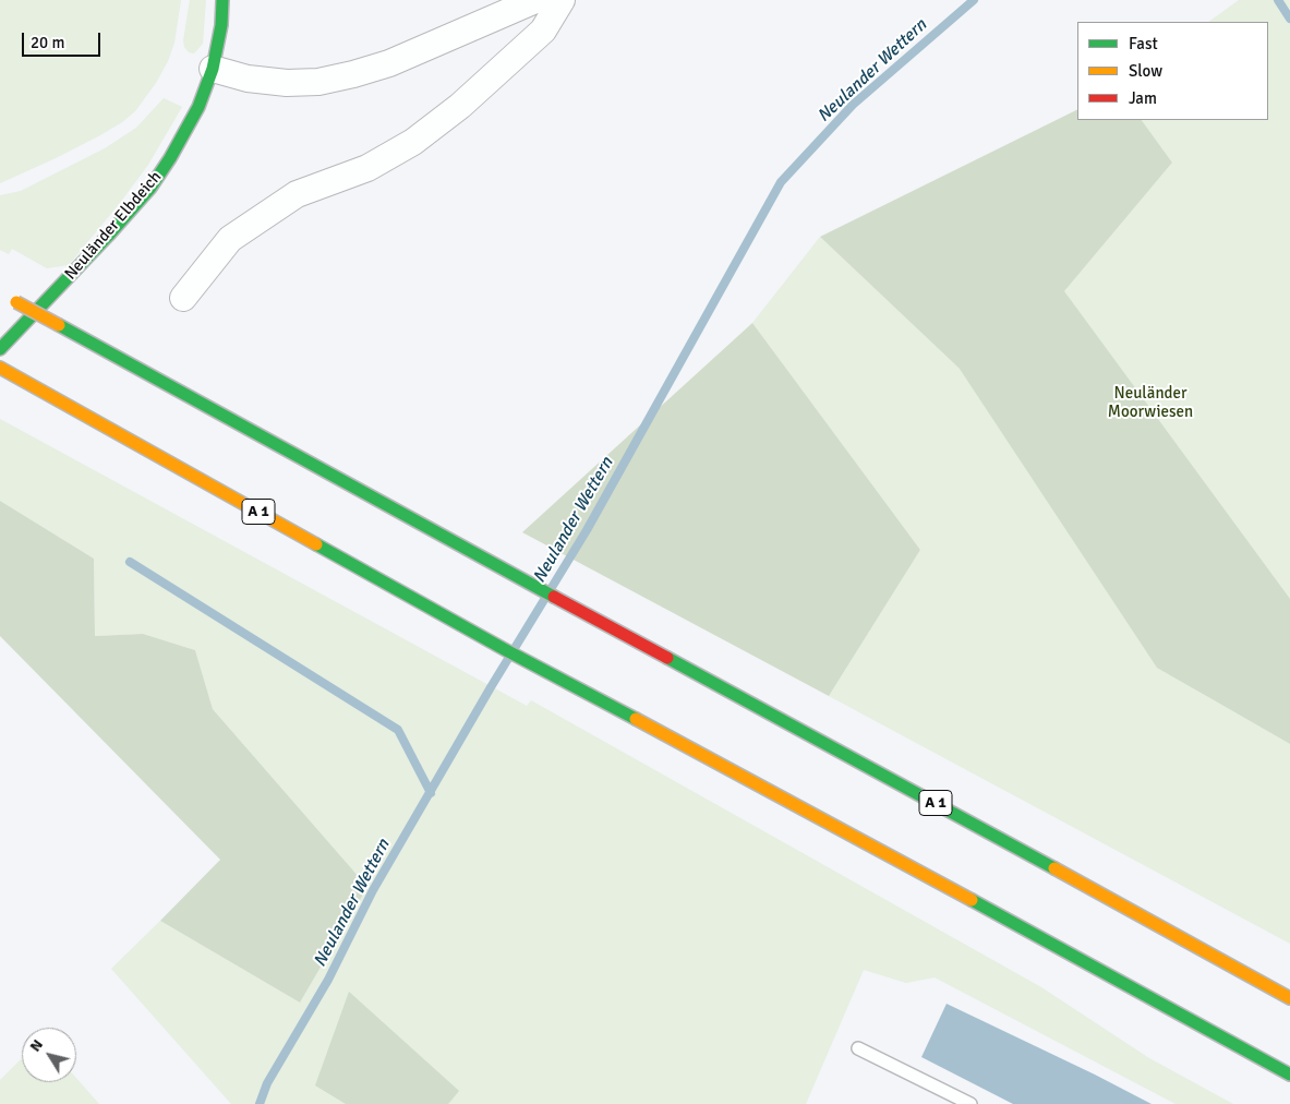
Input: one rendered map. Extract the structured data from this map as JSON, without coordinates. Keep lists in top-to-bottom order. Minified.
{"streets":{"main road":["Neuländer Elbdeich","A 1"]},"water":["Neulander Wettern"],"parks":["Neuländer Moorwiesen"],"legend":["Fast","Slow","Jam"],"scale_bar":"20 m","north":"top left"}
